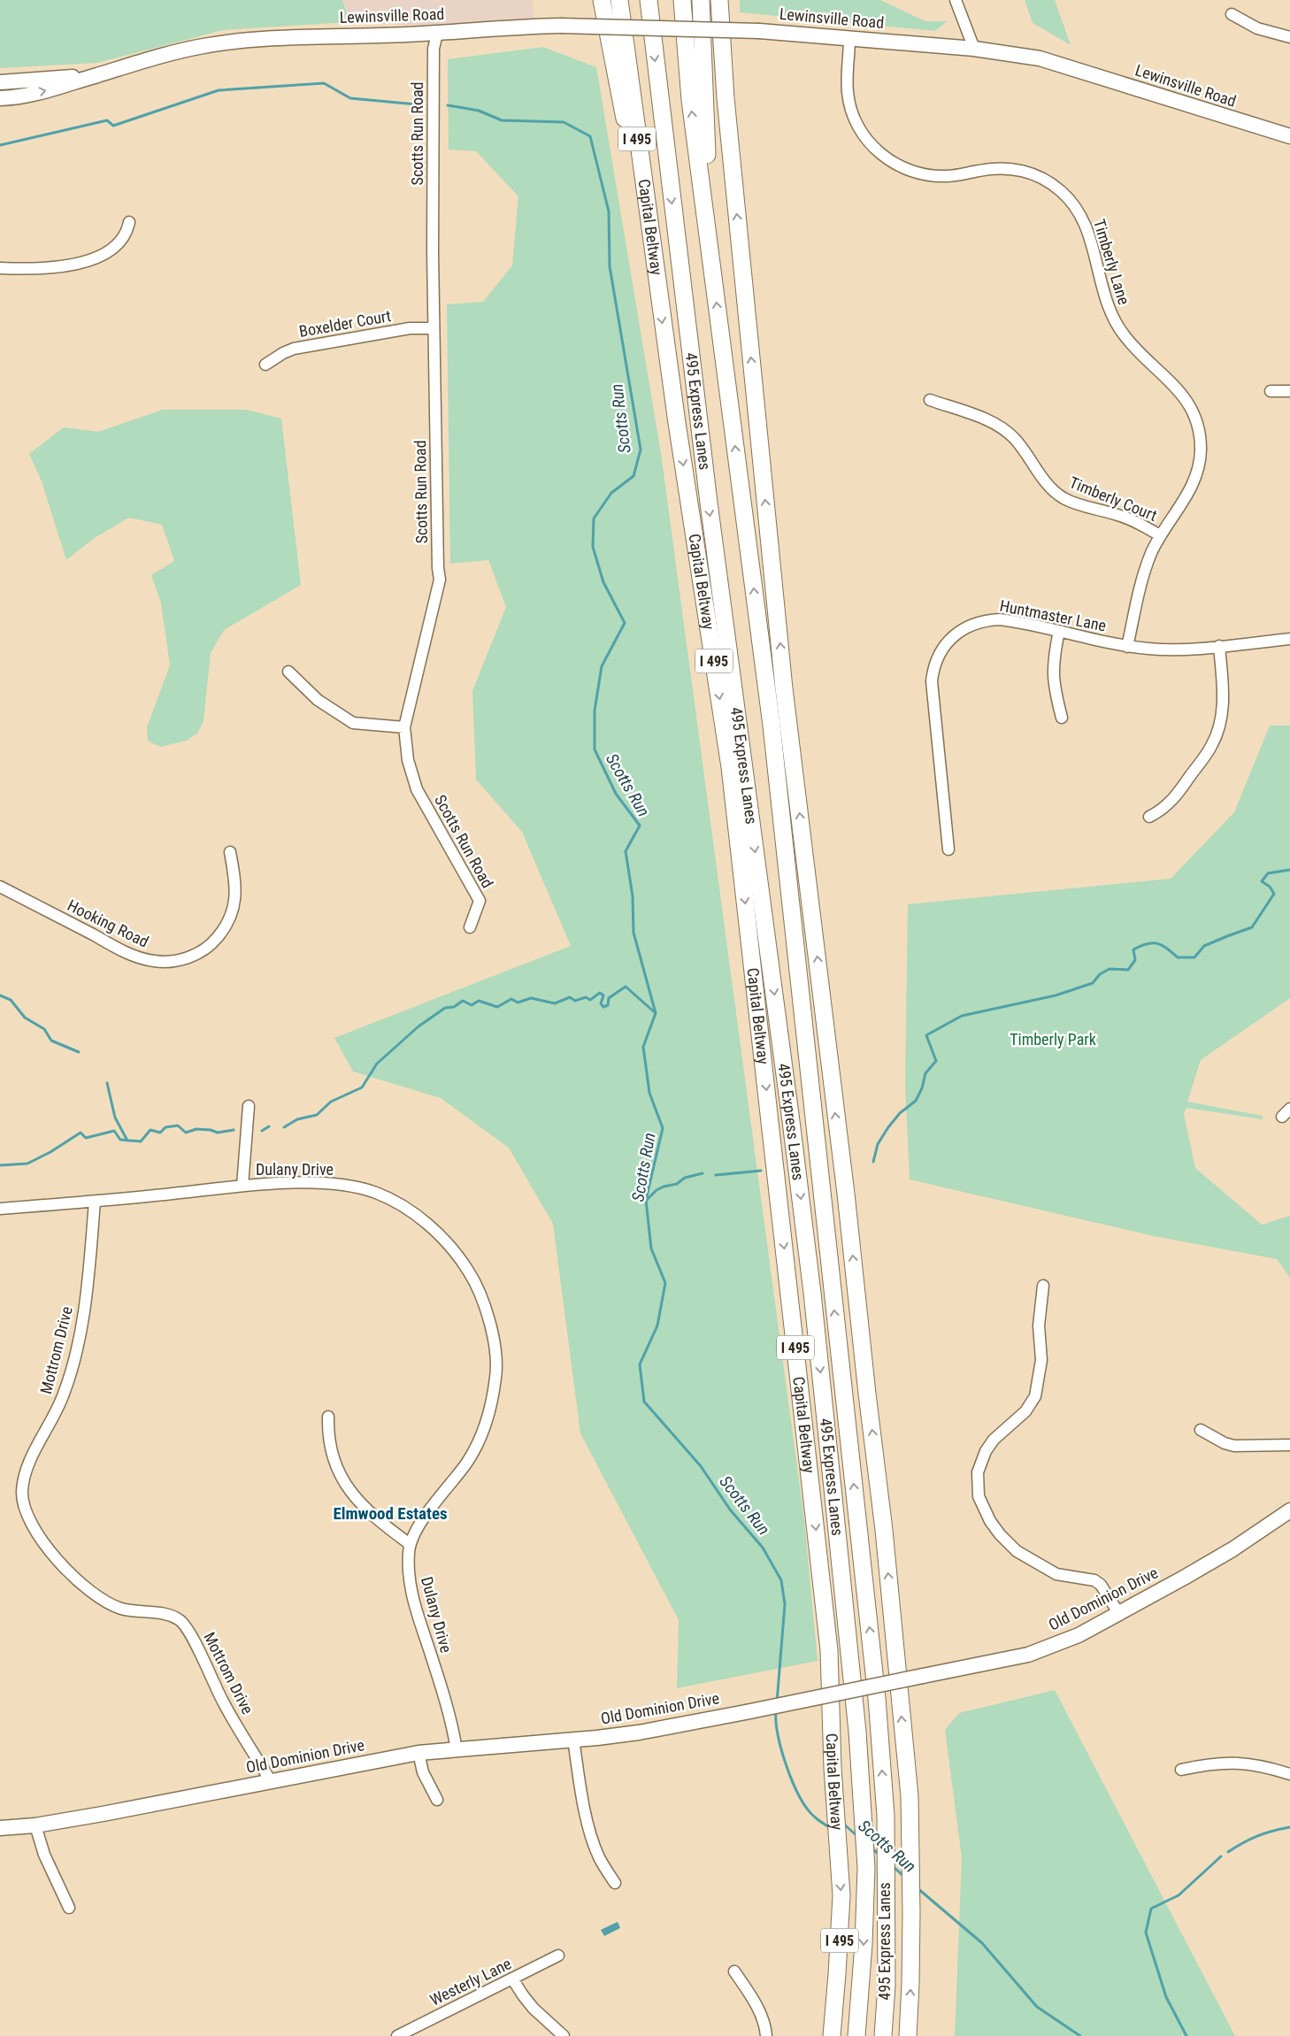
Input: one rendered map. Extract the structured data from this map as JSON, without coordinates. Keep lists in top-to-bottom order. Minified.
{"streets":{"highway":["I 495","Capital Beltway","495 Express Lanes"],"main road":["Lewinsville Road","Old Dominion Drive"],"street":["Scotts Run Road","Timberly Lane","Boxelder Court","Timberly Court","Huntmaster Lane","Hooking Road","Dulany Drive","Mottrom Drive","Westerly Lane"]},"crossings":[["Lewinsville Road","Scotts Run Road"],["Lewinsville Road","Timberly Lane"],["Scotts Run Road","Boxelder Court"],["Timberly Lane","Timberly Court"],["Timberly Lane","Huntmaster Lane"],["Dulany Drive","Mottrom Drive"],["Dulany Drive","Old Dominion Drive"],["Mottrom Drive","Old Dominion Drive"]],"districts":["Elmwood Estates"],"water":["Scotts Run"],"parks":["Timberly Park"]}
